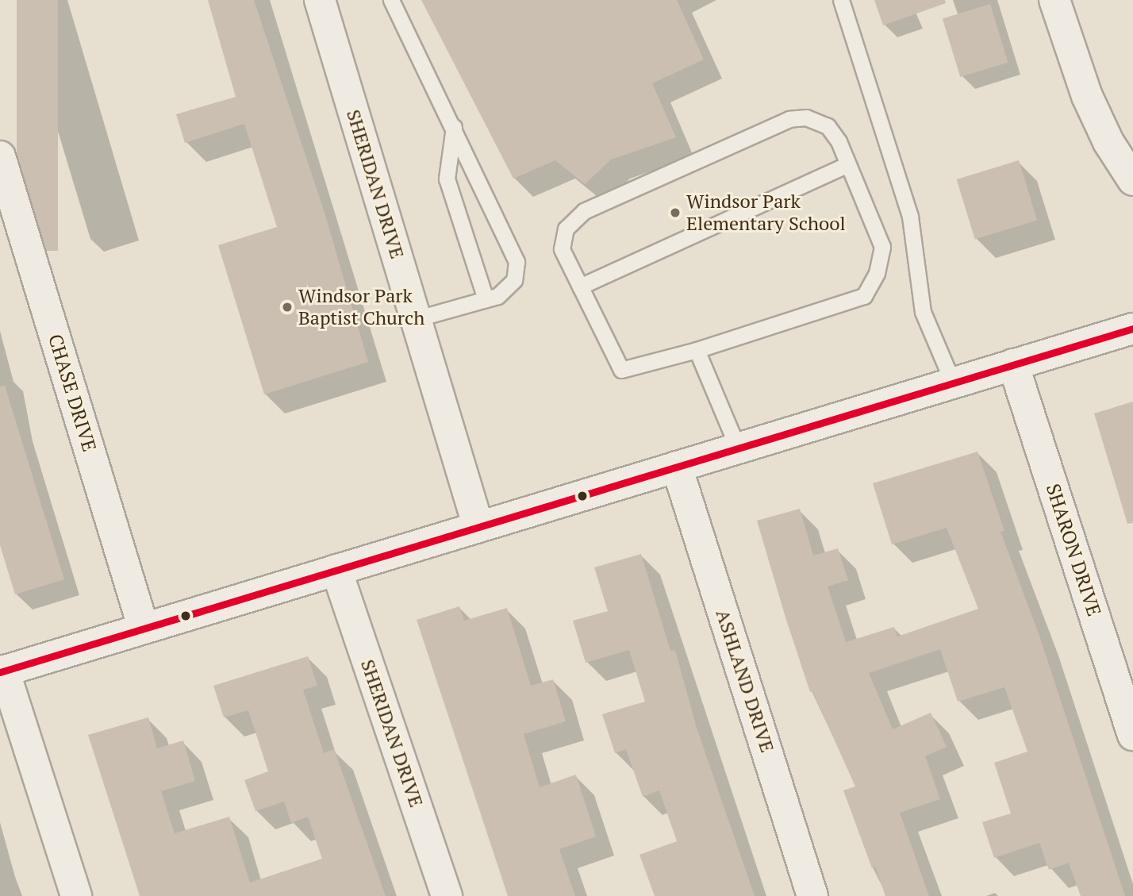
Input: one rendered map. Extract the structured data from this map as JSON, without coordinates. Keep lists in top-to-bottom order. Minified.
{"streets":{"street":["SHERIDAN DRIVE","CHASE DRIVE","SHARON DRIVE","ASHLAND DRIVE"]},"places":["Windsor Park Elementary School","Windsor Park Baptist Church"]}
